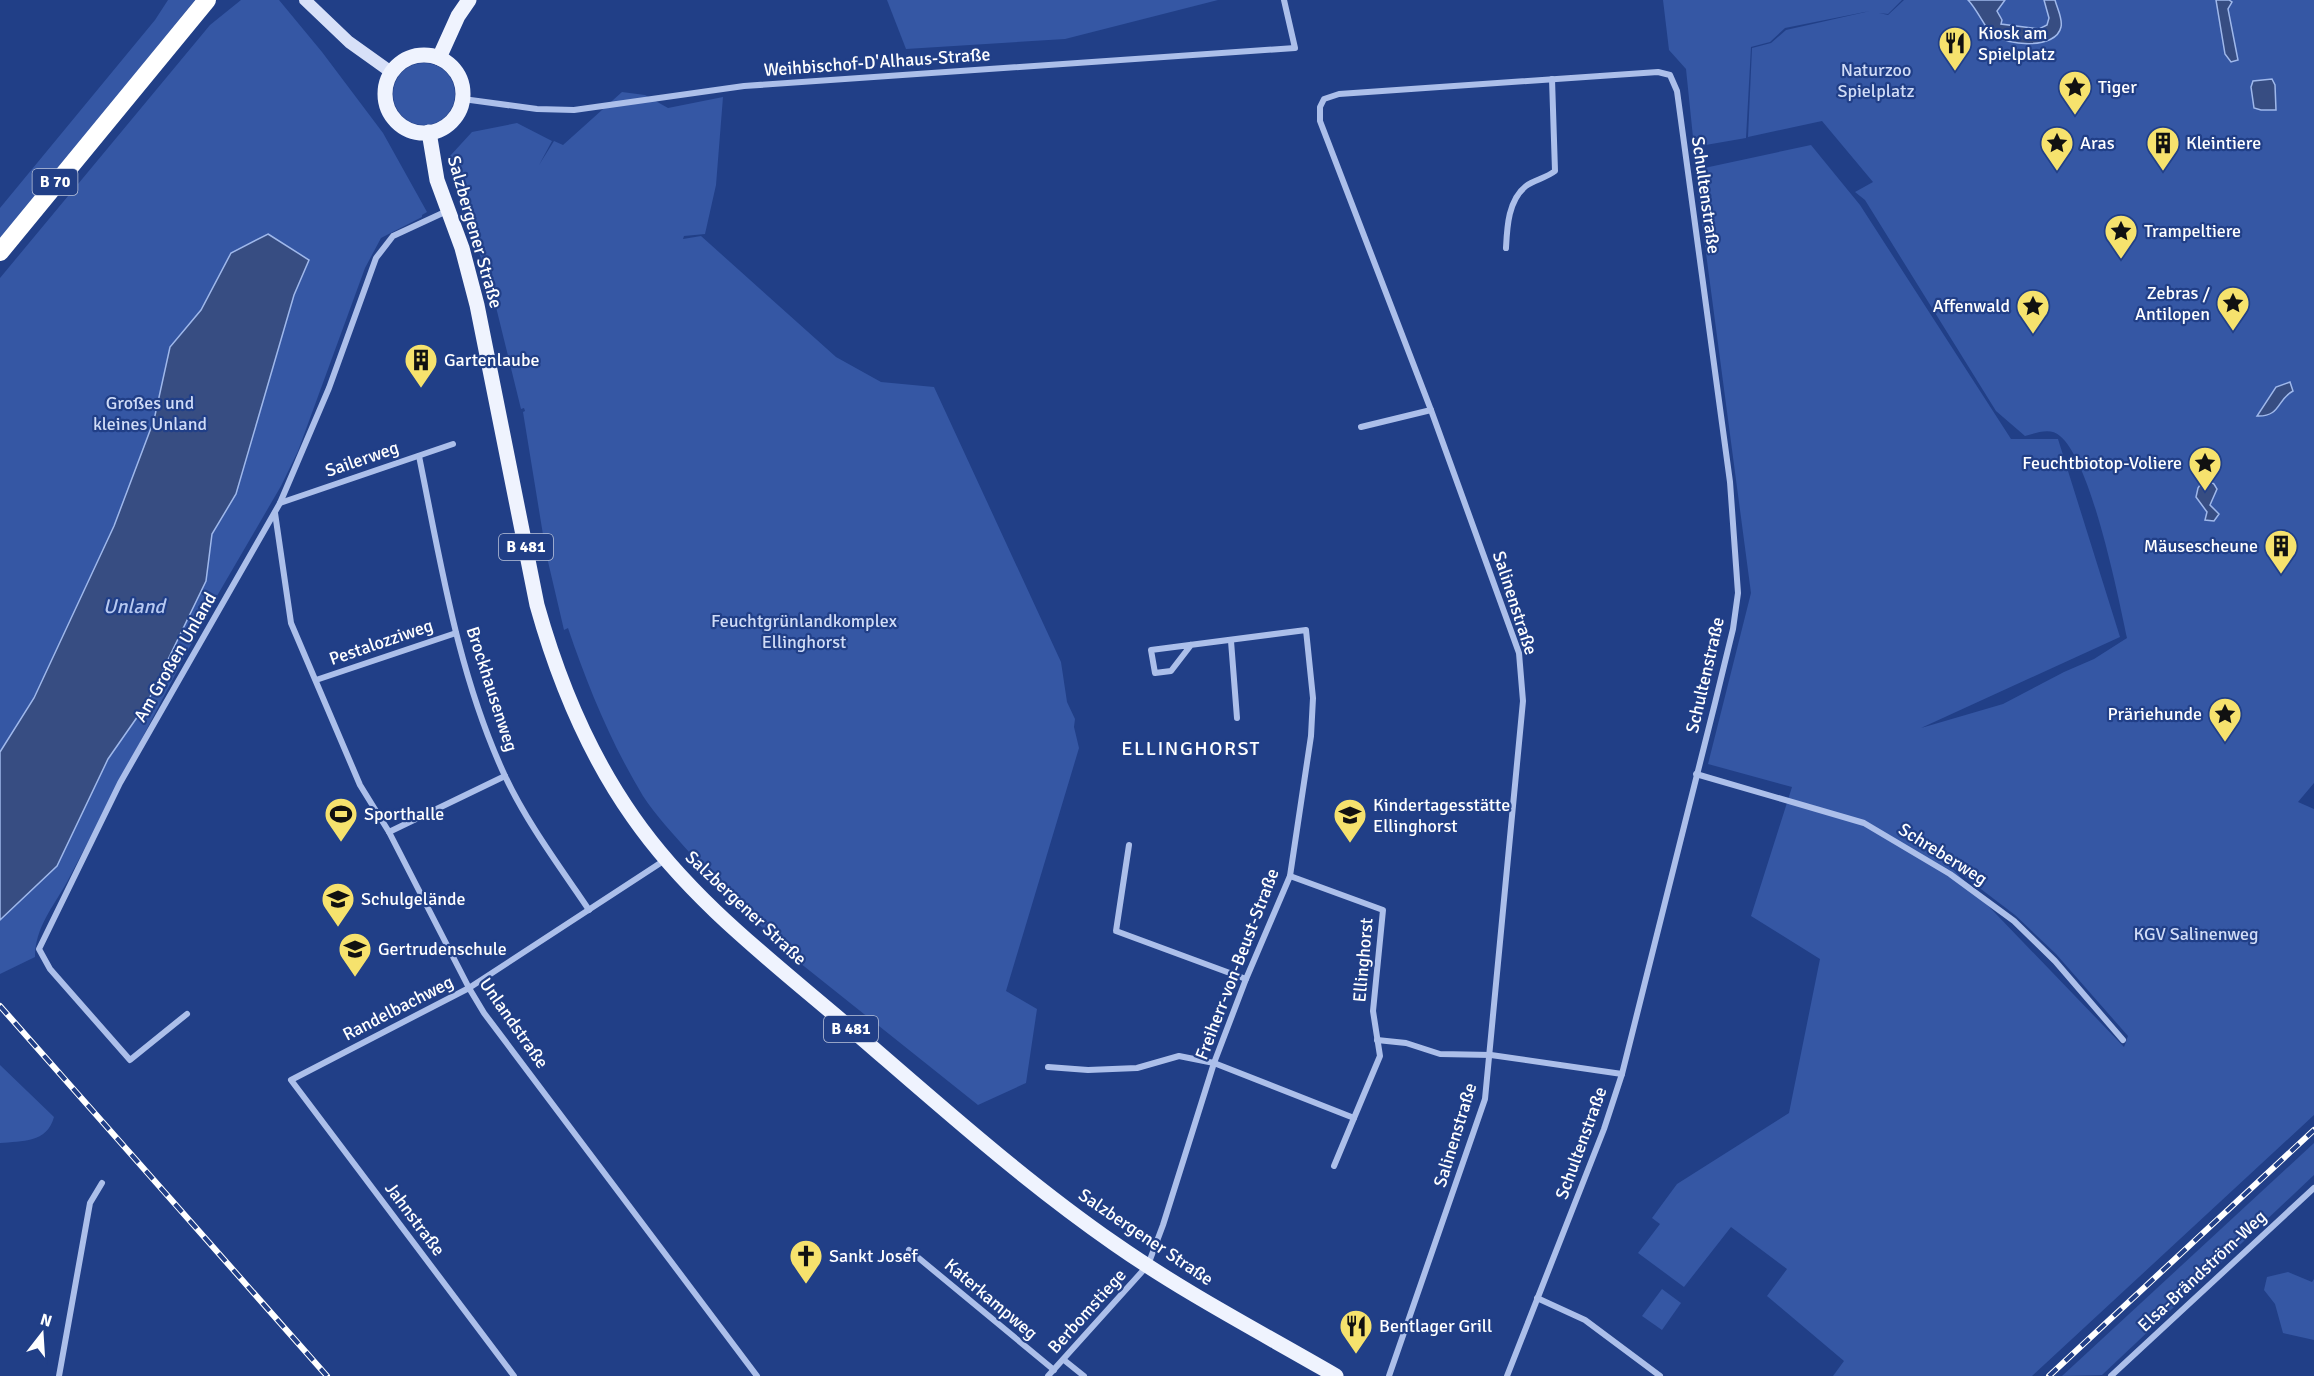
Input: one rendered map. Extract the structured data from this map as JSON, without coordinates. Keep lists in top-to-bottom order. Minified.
{"streets":{"highway":["B 70"],"main road":["Salzbergener Straße","B 481"],"street":["Weihbischof-D'Alhaus-Straße","Schultenstraße","Sailerweg","Salinenstraße","Pestalozziweg","Am Großen Unland","Brockhausenweg","Schreberweg","Ellinghorst","Freiherr-von-Beust-Straße","Randelbachweg","Unlandstraße","Jahnstraße","Elsa-Brändström-Weg","Katerkampweg","Berbomstiege"]},"crossings":[["Weihbischof-D'Alhaus-Straße","Salzbergener Straße"],["Schultenstraße","Salinenstraße"],["Schultenstraße","Schreberweg"],["Salzbergener Straße","Am Großen Unland"],["Salzbergener Straße","Freiherr-von-Beust-Straße"],["Salzbergener Straße","Randelbachweg"],["Salzbergener Straße","Berbomstiege"],["Sailerweg","Am Großen Unland"],["Sailerweg","Brockhausenweg"],["Pestalozziweg","Brockhausenweg"],["Pestalozziweg","Unlandstraße"],["Am Großen Unland","Unlandstraße"],["Brockhausenweg","Randelbachweg"],["Ellinghorst","Freiherr-von-Beust-Straße"],["Freiherr-von-Beust-Straße","Berbomstiege"],["Randelbachweg","Unlandstraße"],["Randelbachweg","Jahnstraße"],["Katerkampweg","Berbomstiege"]],"districts":["ELLINGHORST"],"water":["Unland"],"parks":["Naturzoo Spielplatz","Großes und kleines Unland","Feuchtgrünlandkomplex Ellinghorst","KGV Salinenweg"],"places":{"restaurant":["Kiosk am Spielplatz","Bentlager Grill"],"place":["Tiger","Aras","Trampeltiere","Zebras / Antilopen","Affenwald","Feuchtbiotop-Voliere","Präriehunde"],"building":["Kleintiere","Gartenlaube","Mäusescheune"],"sports":["Sporthalle"],"school or university":["Kindertagesstätte Ellinghorst","Schulgelände","Gertrudenschule"],"church":["Sankt Josef"]},"north":"top"}
